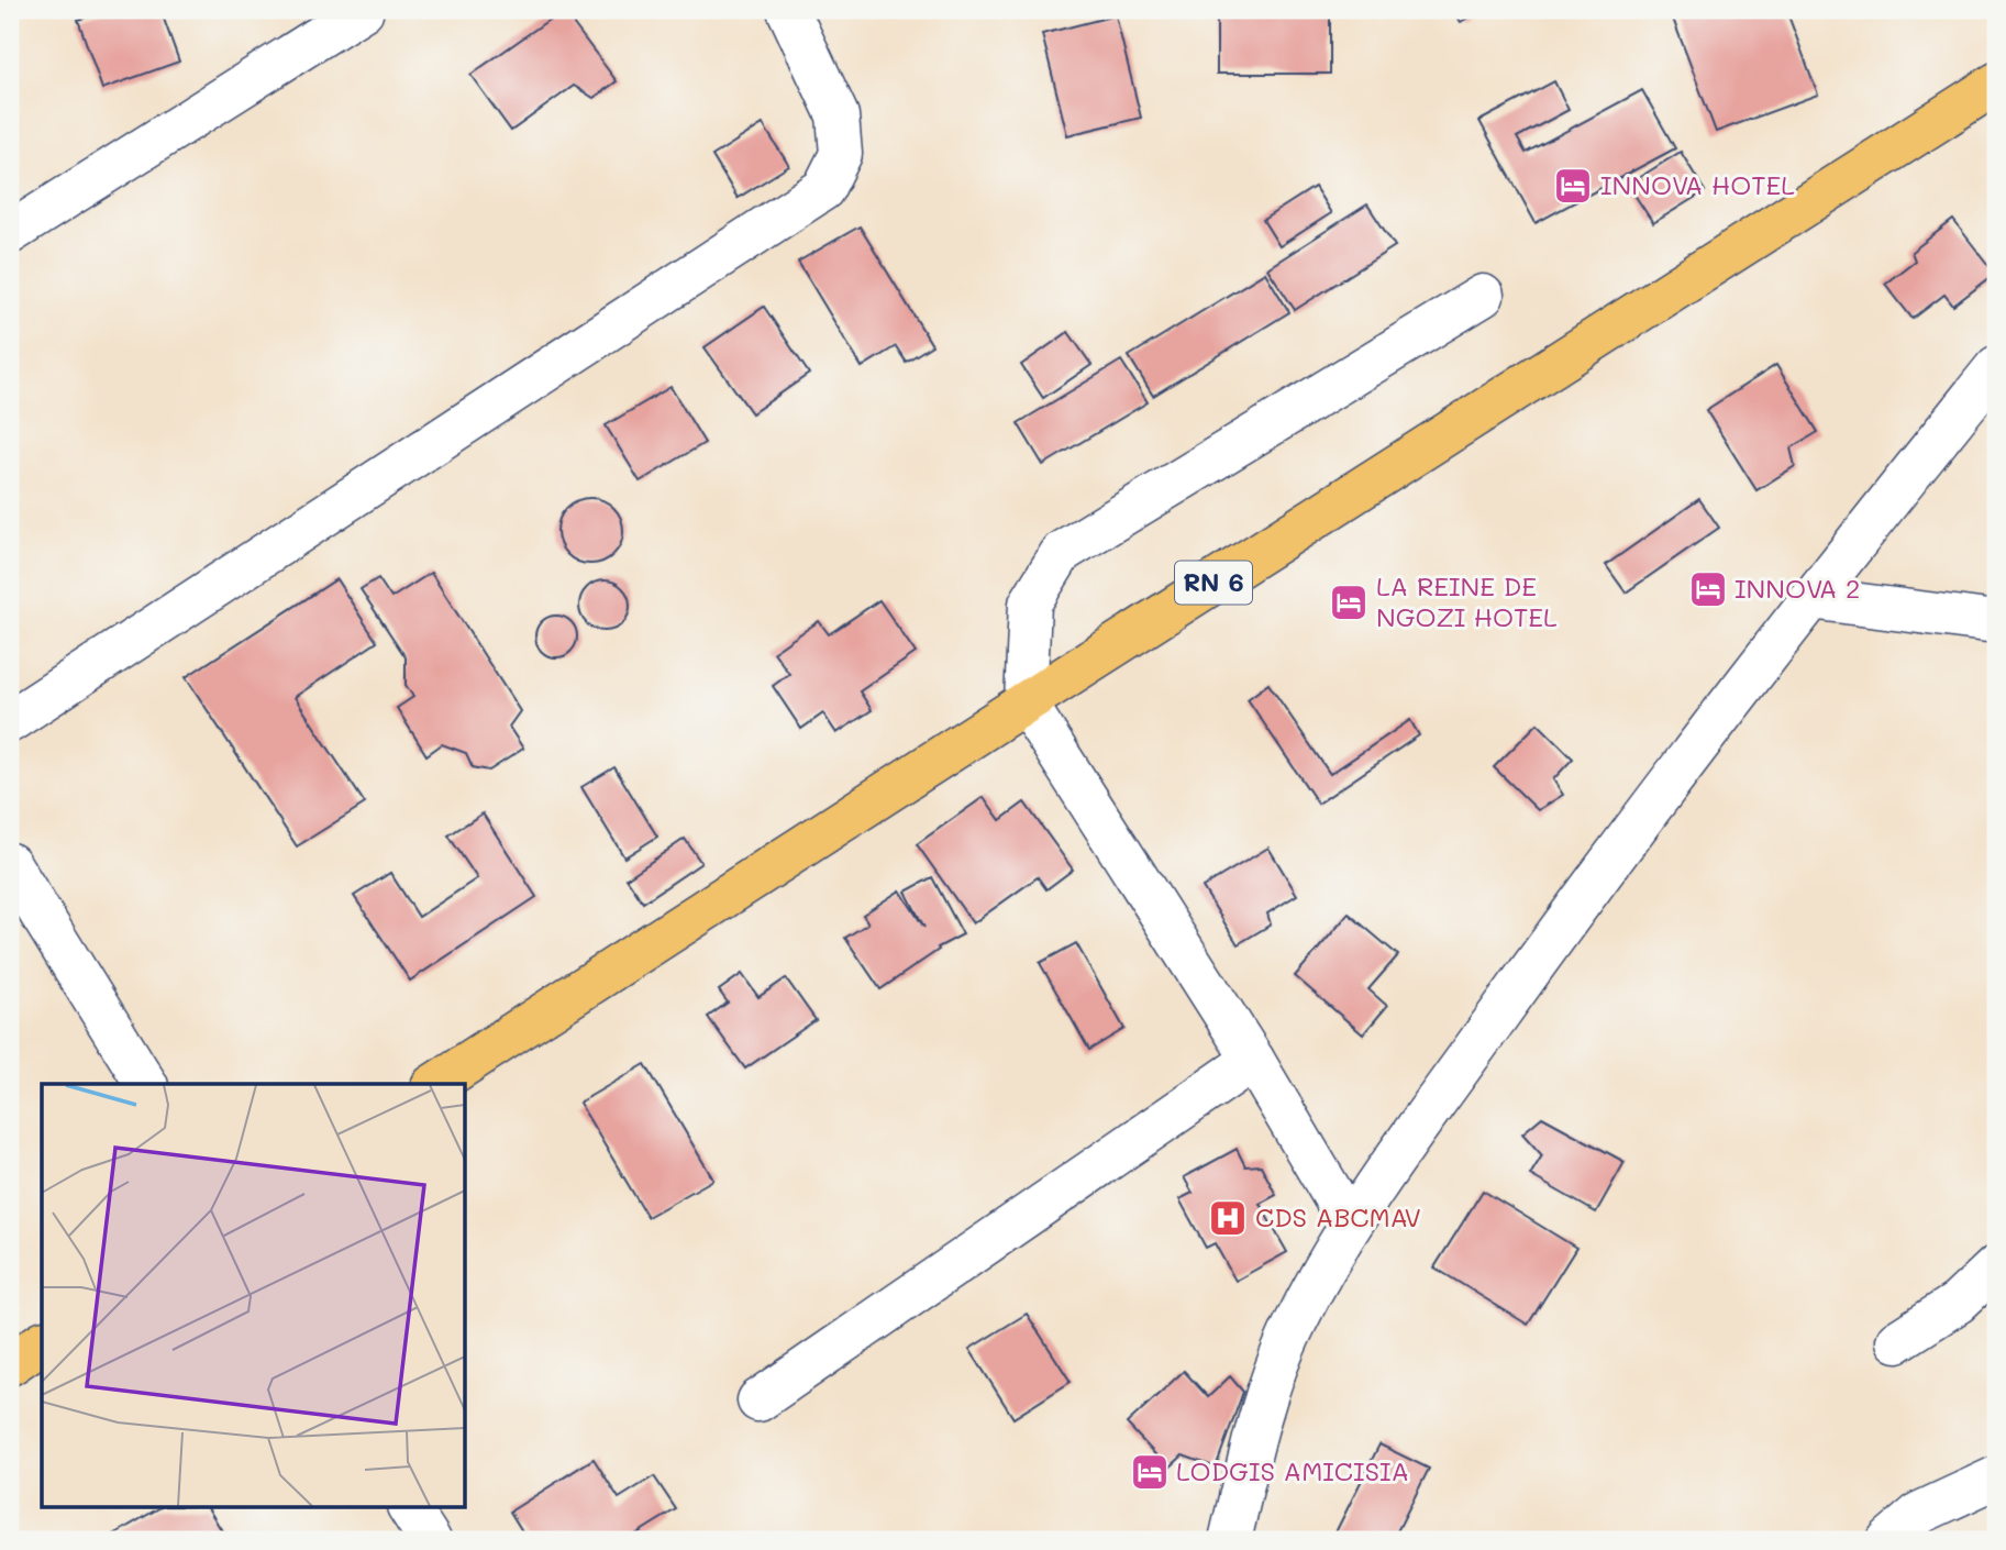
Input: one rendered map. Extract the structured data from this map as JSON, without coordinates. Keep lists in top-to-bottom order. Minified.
{"streets":{"main road":["RN 6"]},"places":{"hotel":["INNOVA HOTEL","INNOVA 2","LA REINE DE NGOZI HOTEL","LODGIS AMICISIA"],"hospital":["CDS ABCMAV"]}}
